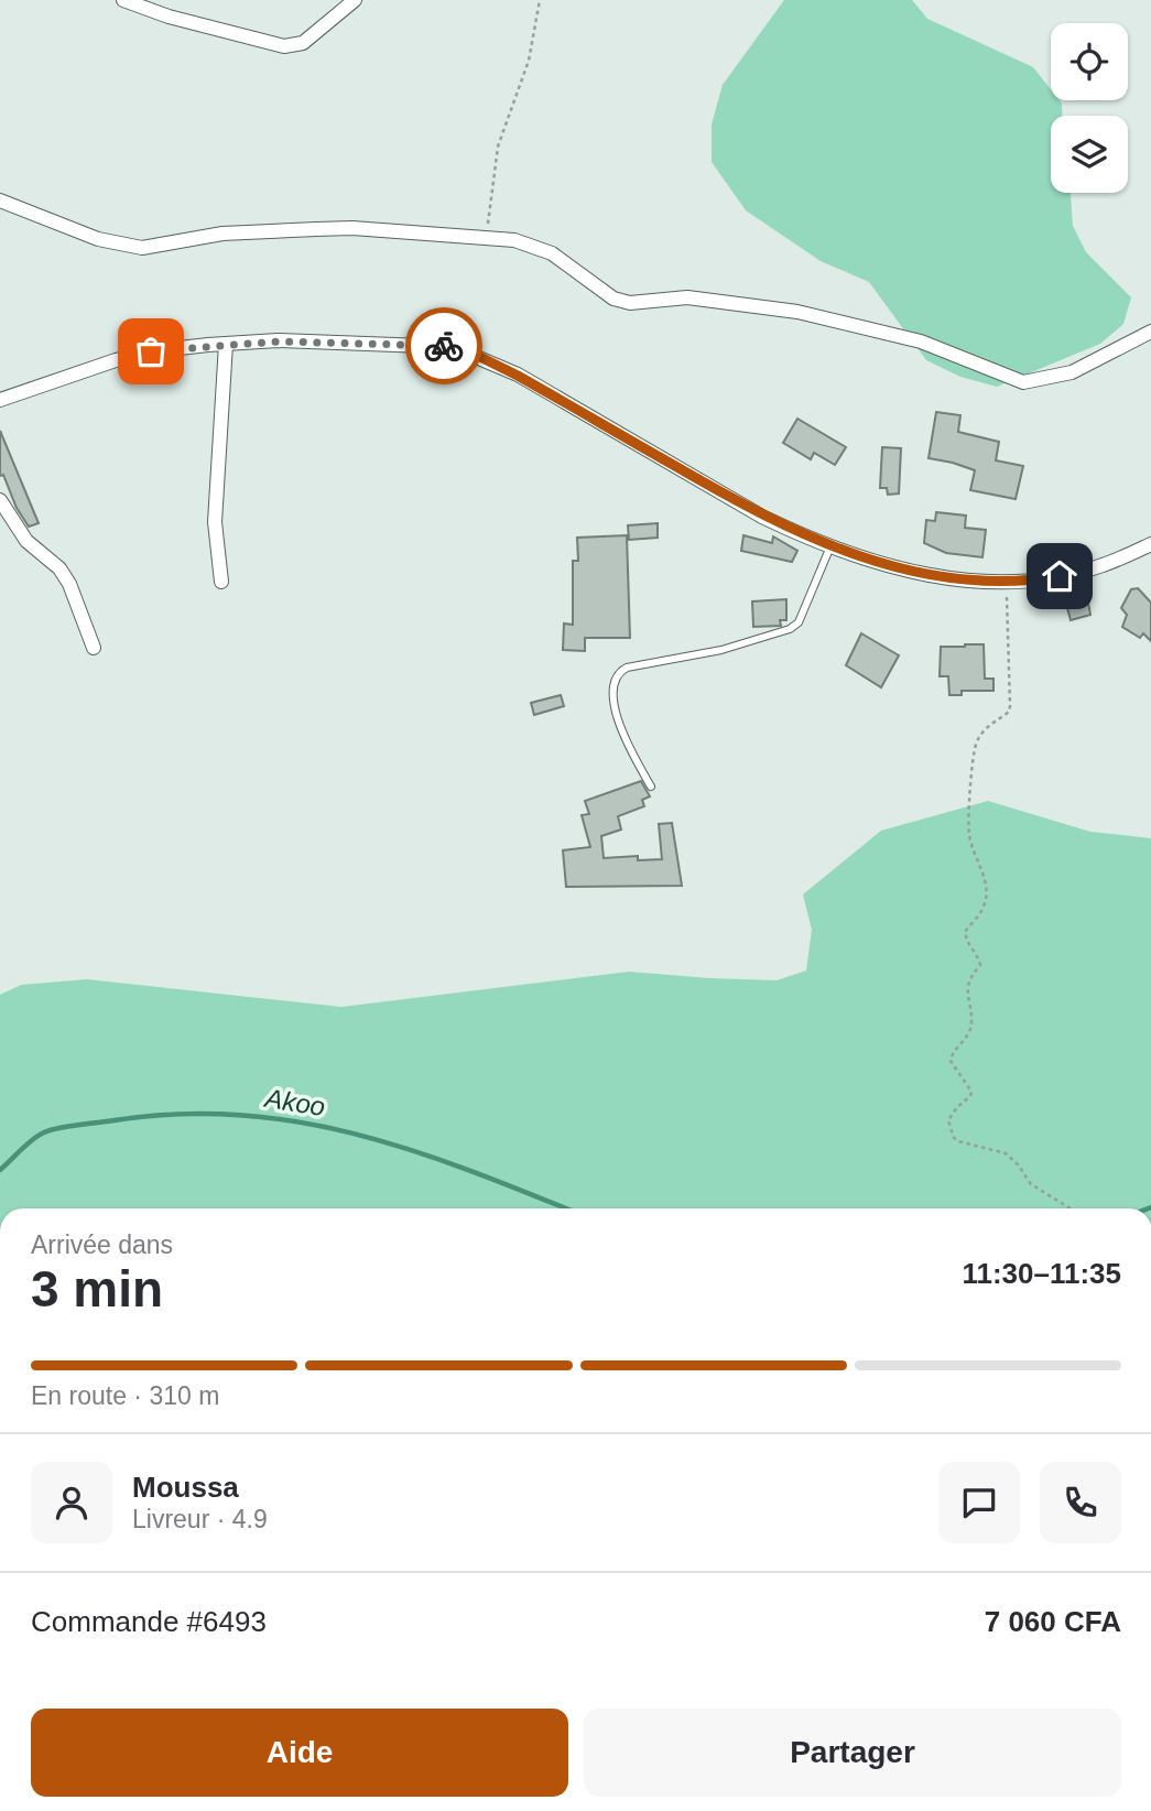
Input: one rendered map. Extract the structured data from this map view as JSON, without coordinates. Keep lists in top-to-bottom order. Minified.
{"water":["Akoo"],"page":{"heading":["3 min","Arrivée dans","11:30–11:35"],"panel":["Moussa","Livreur · 4.9","Commande #6493","7 060 CFA"],"bar":"En route · 310 m","buttons":["Aide","Partager"]}}
